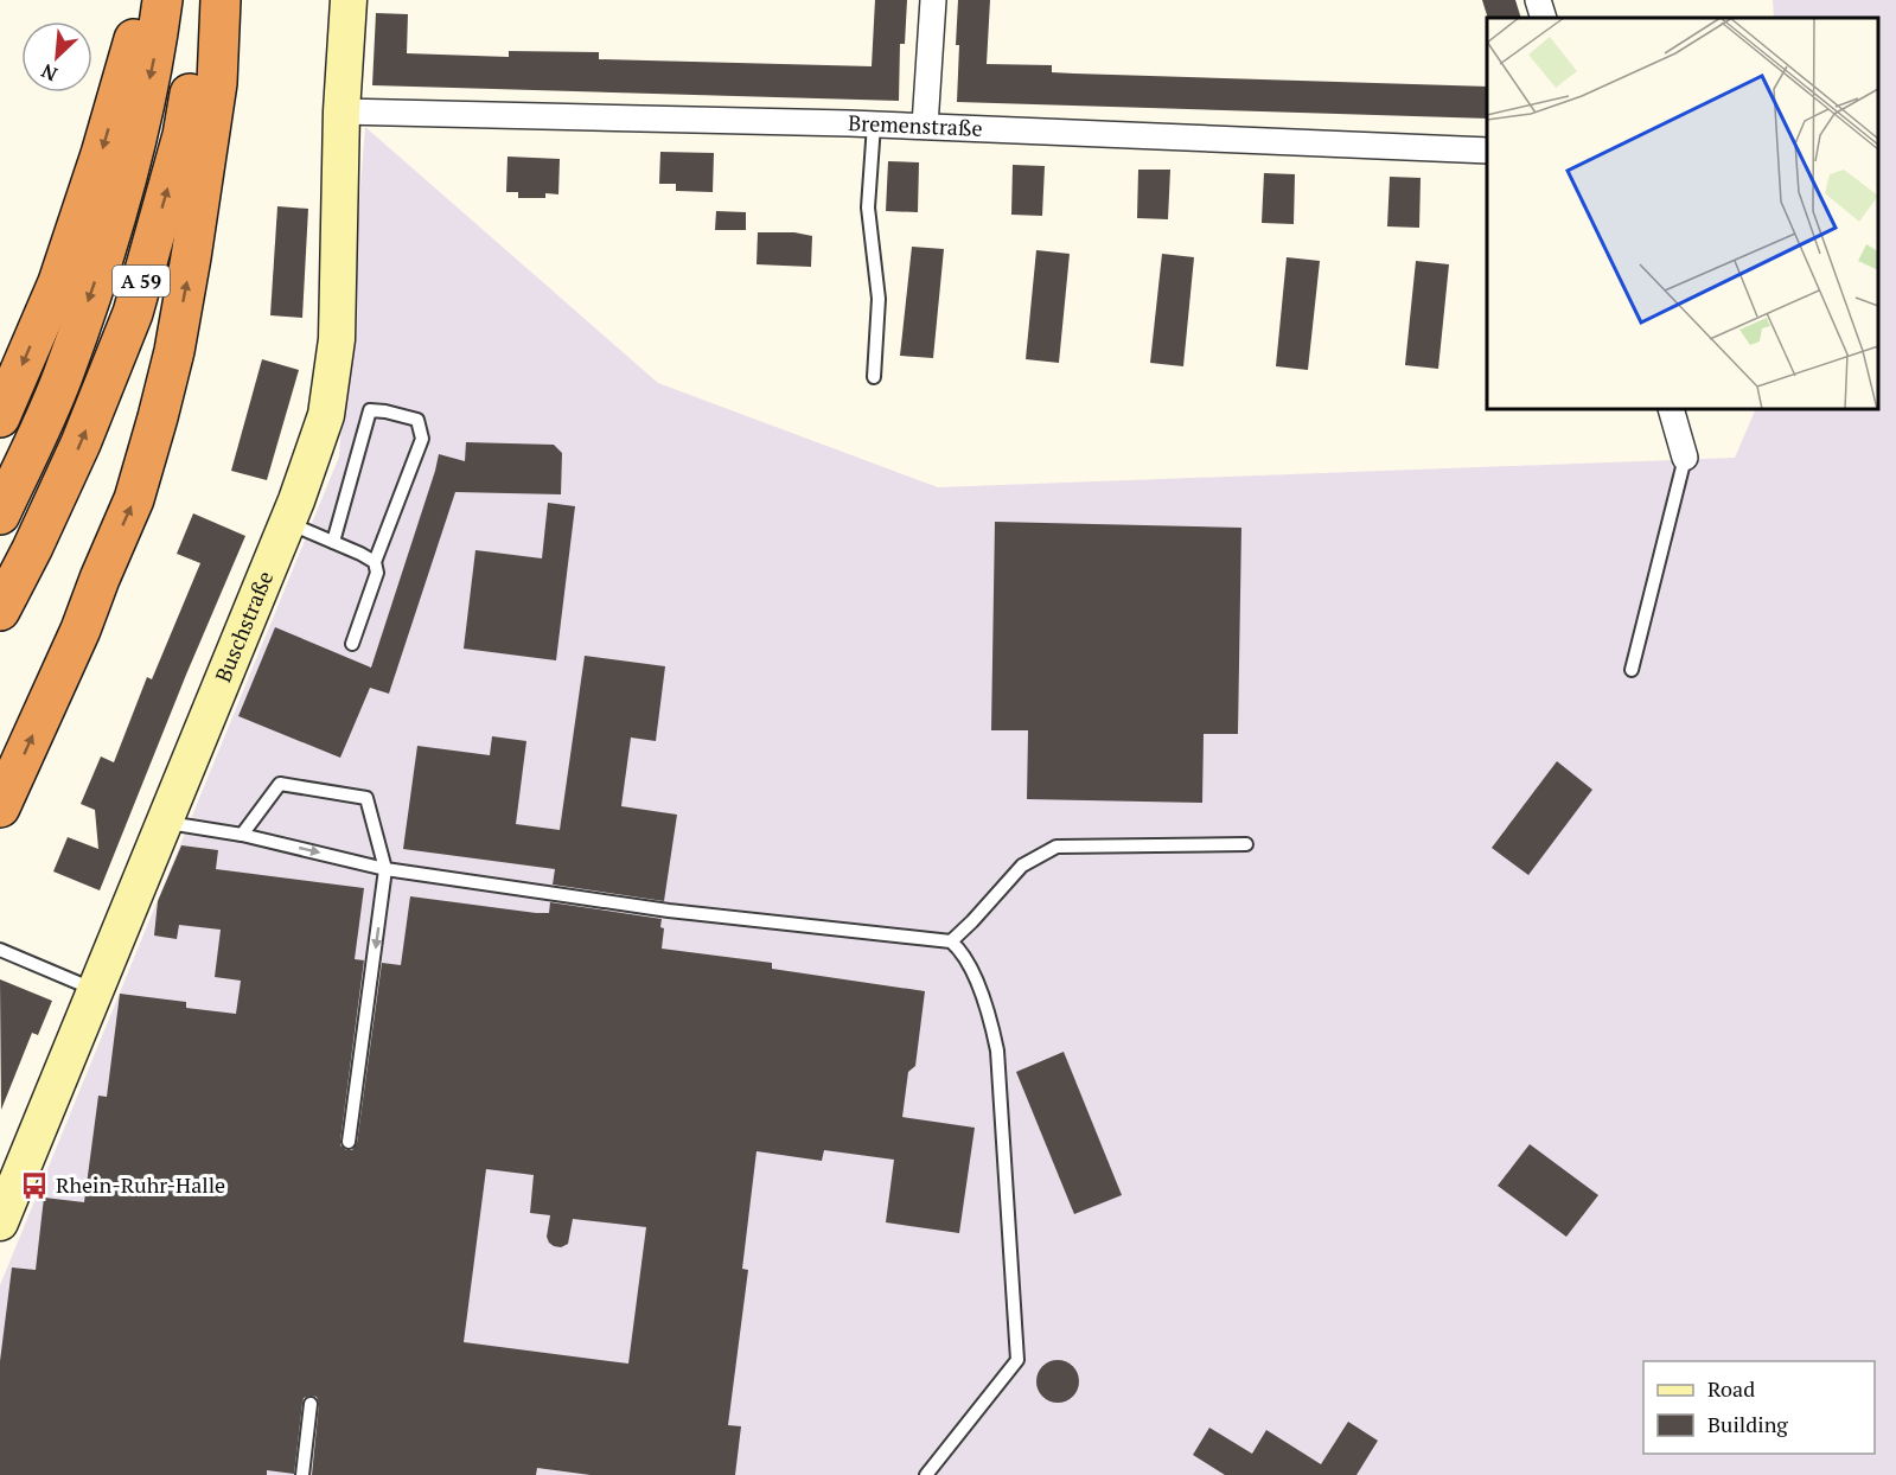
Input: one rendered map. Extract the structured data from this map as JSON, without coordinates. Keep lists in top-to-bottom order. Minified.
{"streets":{"highway":["A 59"],"street":["Bremenstraße","Buschstraße"]},"crossings":[["Bremenstraße","Buschstraße"]],"places":{"bus stop":["Rhein-Ruhr-Halle"]},"legend":["Road","Building"],"north":"bottom left"}
